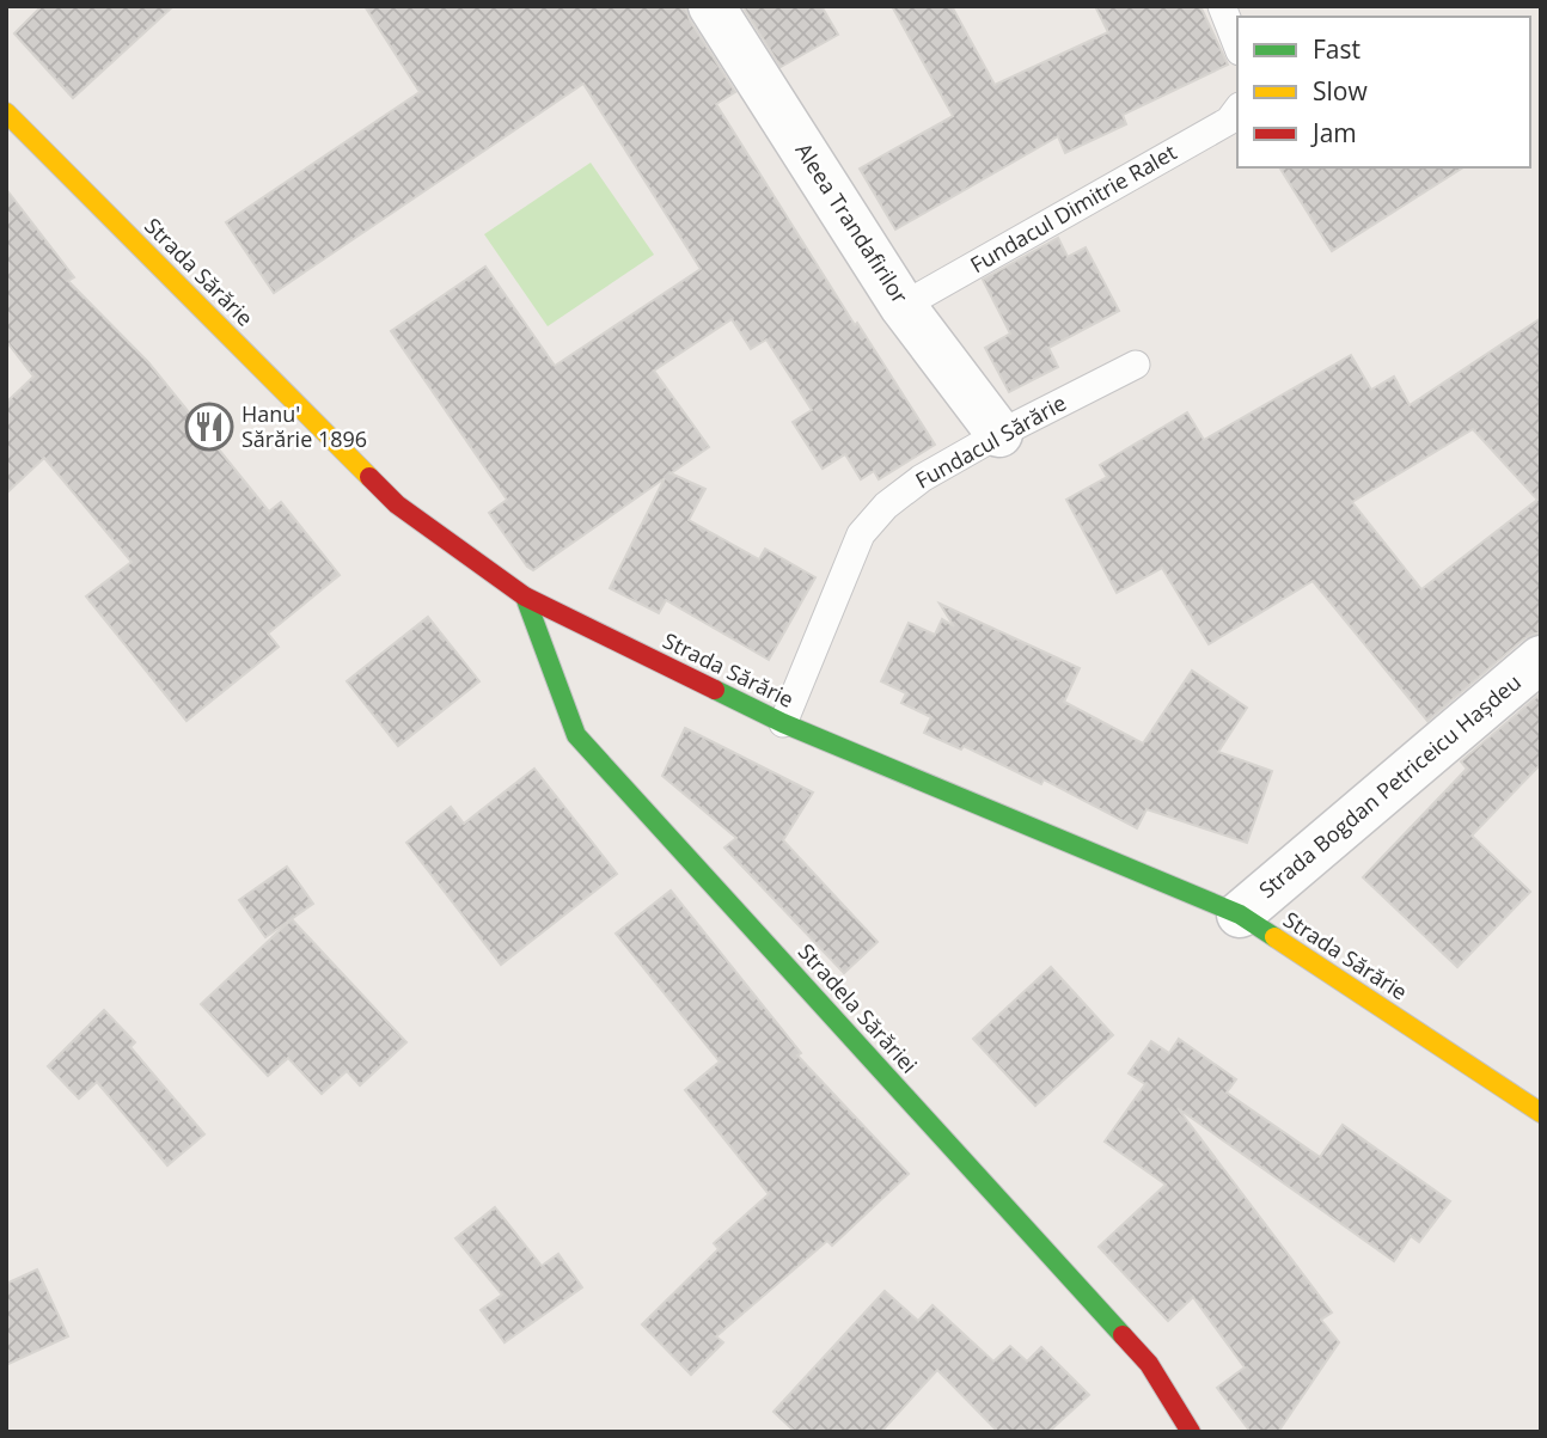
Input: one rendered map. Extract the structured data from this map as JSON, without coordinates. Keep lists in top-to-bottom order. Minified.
{"streets":{"street":["Aleea Trandafirilor","Strada Sărărie","Strada Bogdan Petriceicu Hașdeu","Stradela Sărăriei"],"lane":["Fundacul Dimitrie Ralet","Fundacul Sărărie"]},"crossings":[["Fundacul Dimitrie Ralet","Aleea Trandafirilor"],["Aleea Trandafirilor","Fundacul Sărărie"],["Strada Sărărie","Fundacul Sărărie"],["Strada Sărărie","Strada Bogdan Petriceicu Hașdeu"],["Strada Sărărie","Stradela Sărăriei"]],"places":{"restaurant":["Hanu' Sărărie 1896"]},"legend":["Fast","Slow","Jam"]}
